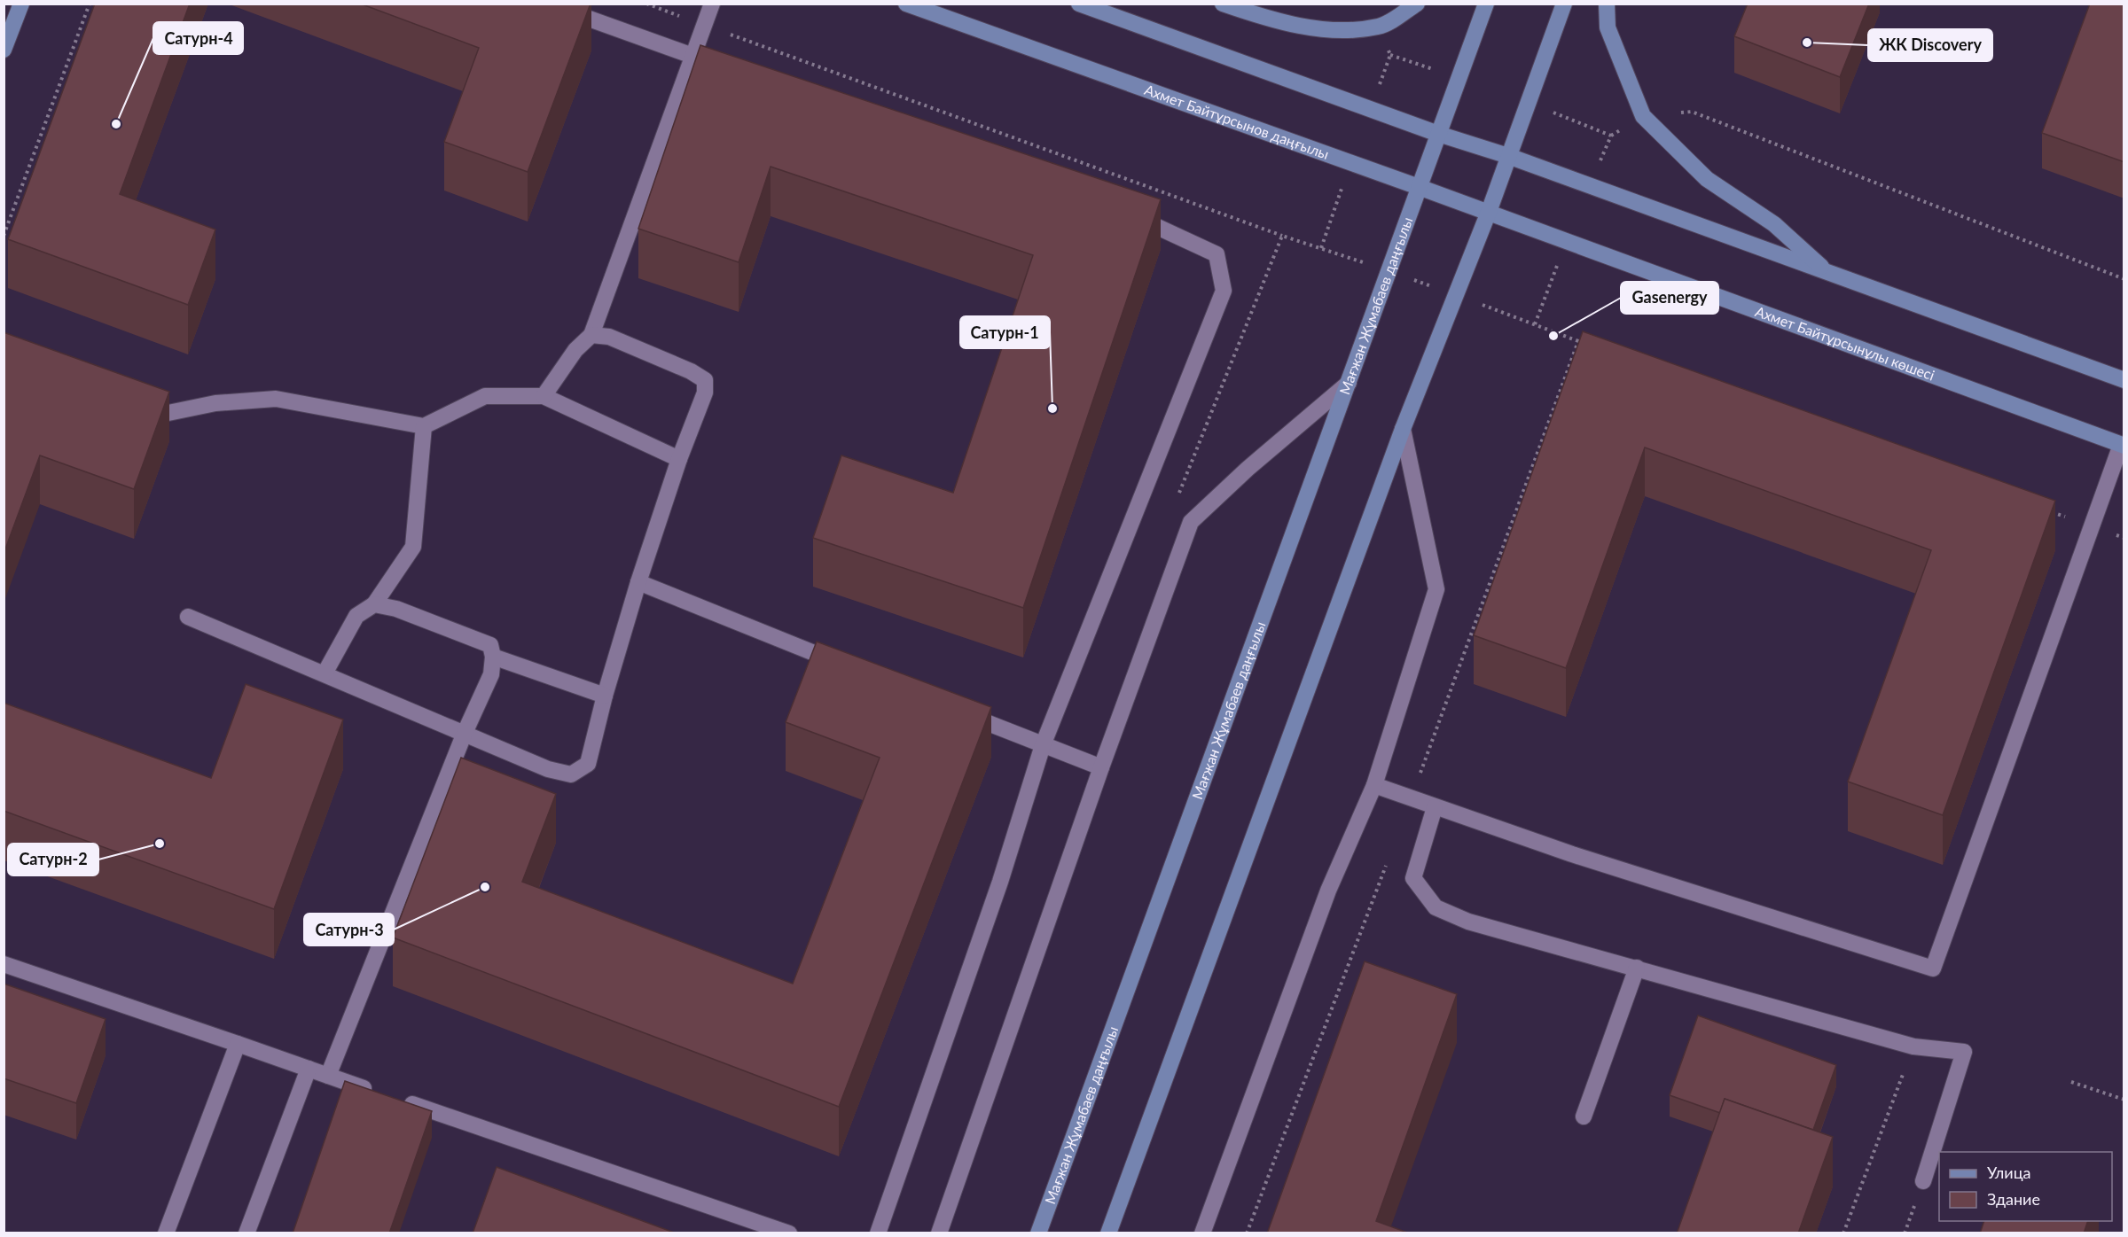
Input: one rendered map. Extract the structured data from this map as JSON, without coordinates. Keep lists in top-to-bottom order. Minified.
{"streets":{"main road":["Ахмет Байтұрсынов даңғылы","Мағжан Жұмабаев даңғылы","Ахмет Байтұрсынұлы көшесі"]},"crossings":[["Ахмет Байтұрсынов даңғылы","Мағжан Жұмабаев даңғылы"],["Ахмет Байтұрсынов даңғылы","Ахмет Байтұрсынұлы көшесі"]],"places":["ЖК Discovery","Сатурн-4","Gasenergy","Сатурн-1","Сатурн-2","Сатурн-3"],"legend":["Улица","Здание"]}
